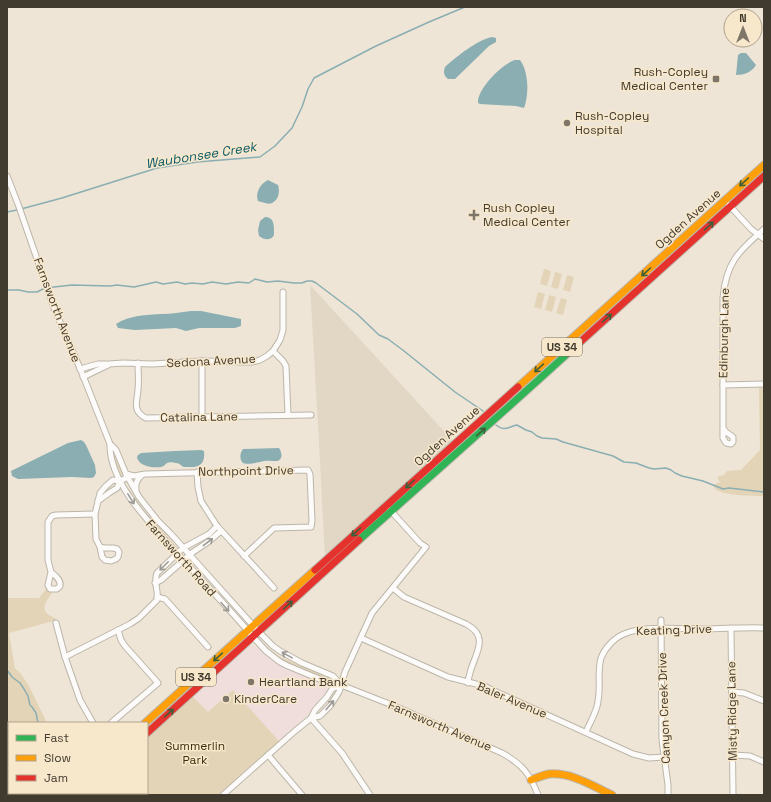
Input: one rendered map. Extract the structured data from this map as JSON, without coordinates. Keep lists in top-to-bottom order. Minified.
{"streets":{"main road":["Ogden Avenue","US 34"],"street":["Farnsworth Avenue","Edinburgh Lane","Sedona Avenue","Catalina Lane","Northpoint Drive","Farnsworth Road","Keating Drive","Baler Avenue","Canyon Creek Drive","Misty Ridge Lane"]},"crossings":[["Ogden Avenue","Farnsworth Avenue"],["Ogden Avenue","Farnsworth Road"],["Farnsworth Avenue","Sedona Avenue"],["Farnsworth Avenue","Northpoint Drive"],["Farnsworth Avenue","Farnsworth Road"],["Sedona Avenue","Catalina Lane"],["Northpoint Drive","Farnsworth Road"],["Keating Drive","Baler Avenue"],["Keating Drive","Canyon Creek Drive"],["Keating Drive","Misty Ridge Lane"],["Baler Avenue","Canyon Creek Drive"]],"water":["Waubonsee Creek"],"parks":["Summerlin Park"],"places":{"transit":["Rush-Copley Medical Center"],"other":["Rush-Copley Hospital","Heartland Bank","KinderCare"],"health":["Rush Copley Medical Center"]},"legend":["Fast","Slow","Jam"],"north":"top"}
